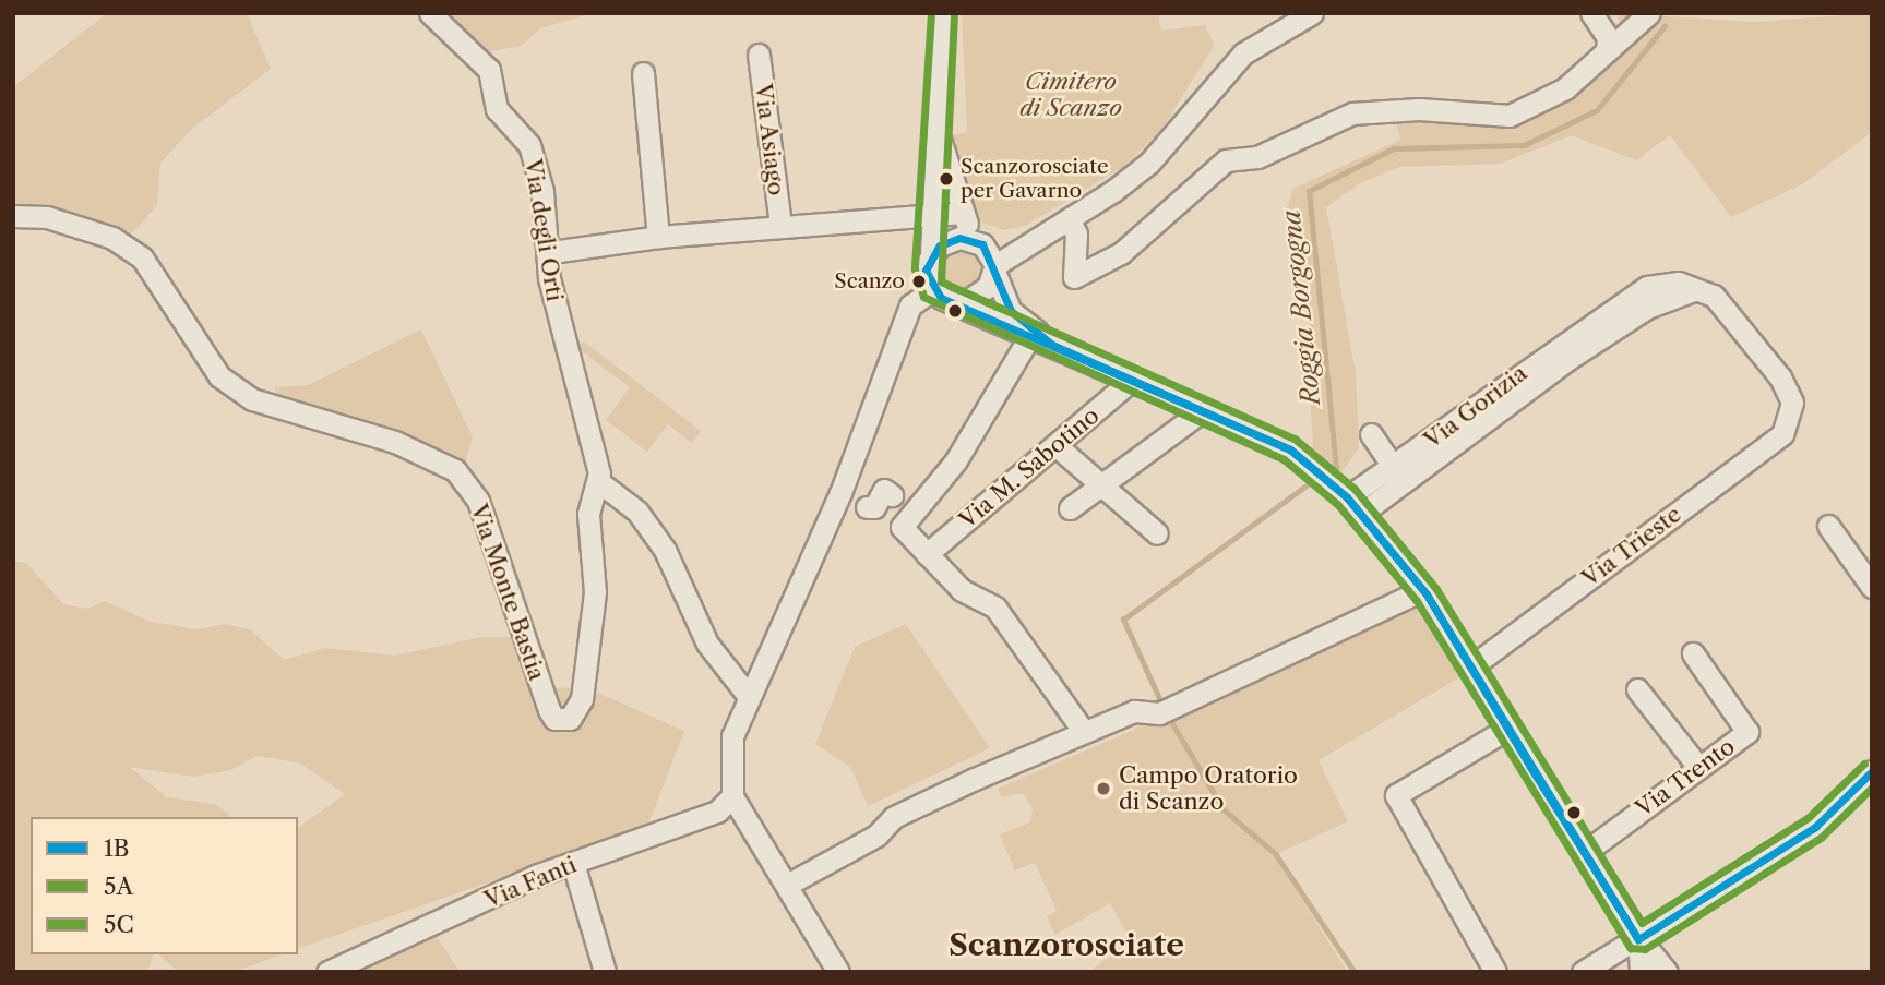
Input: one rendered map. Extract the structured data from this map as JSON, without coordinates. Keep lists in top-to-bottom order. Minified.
{"streets":{"street":["Via Asiago","Via degli Orti","Via Gorizia","Via M. Sabotino","Via Trieste","Via Monte Bastia","Via Trento","Via Fanti"]},"crossings":[["Via degli Orti","Via Monte Bastia"],["Via Gorizia","Via Trieste"]],"districts":["Scanzorosciate"],"water":["Roggia Borgogna"],"parks":["Cimitero di Scanzo"],"places":["Scanzorosciate per Gavarno","Scanzo","Campo Oratorio di Scanzo"],"lines":["transit line 5A","transit line 5C","transit line 1B"],"legend":["1B","5A","5C"]}
